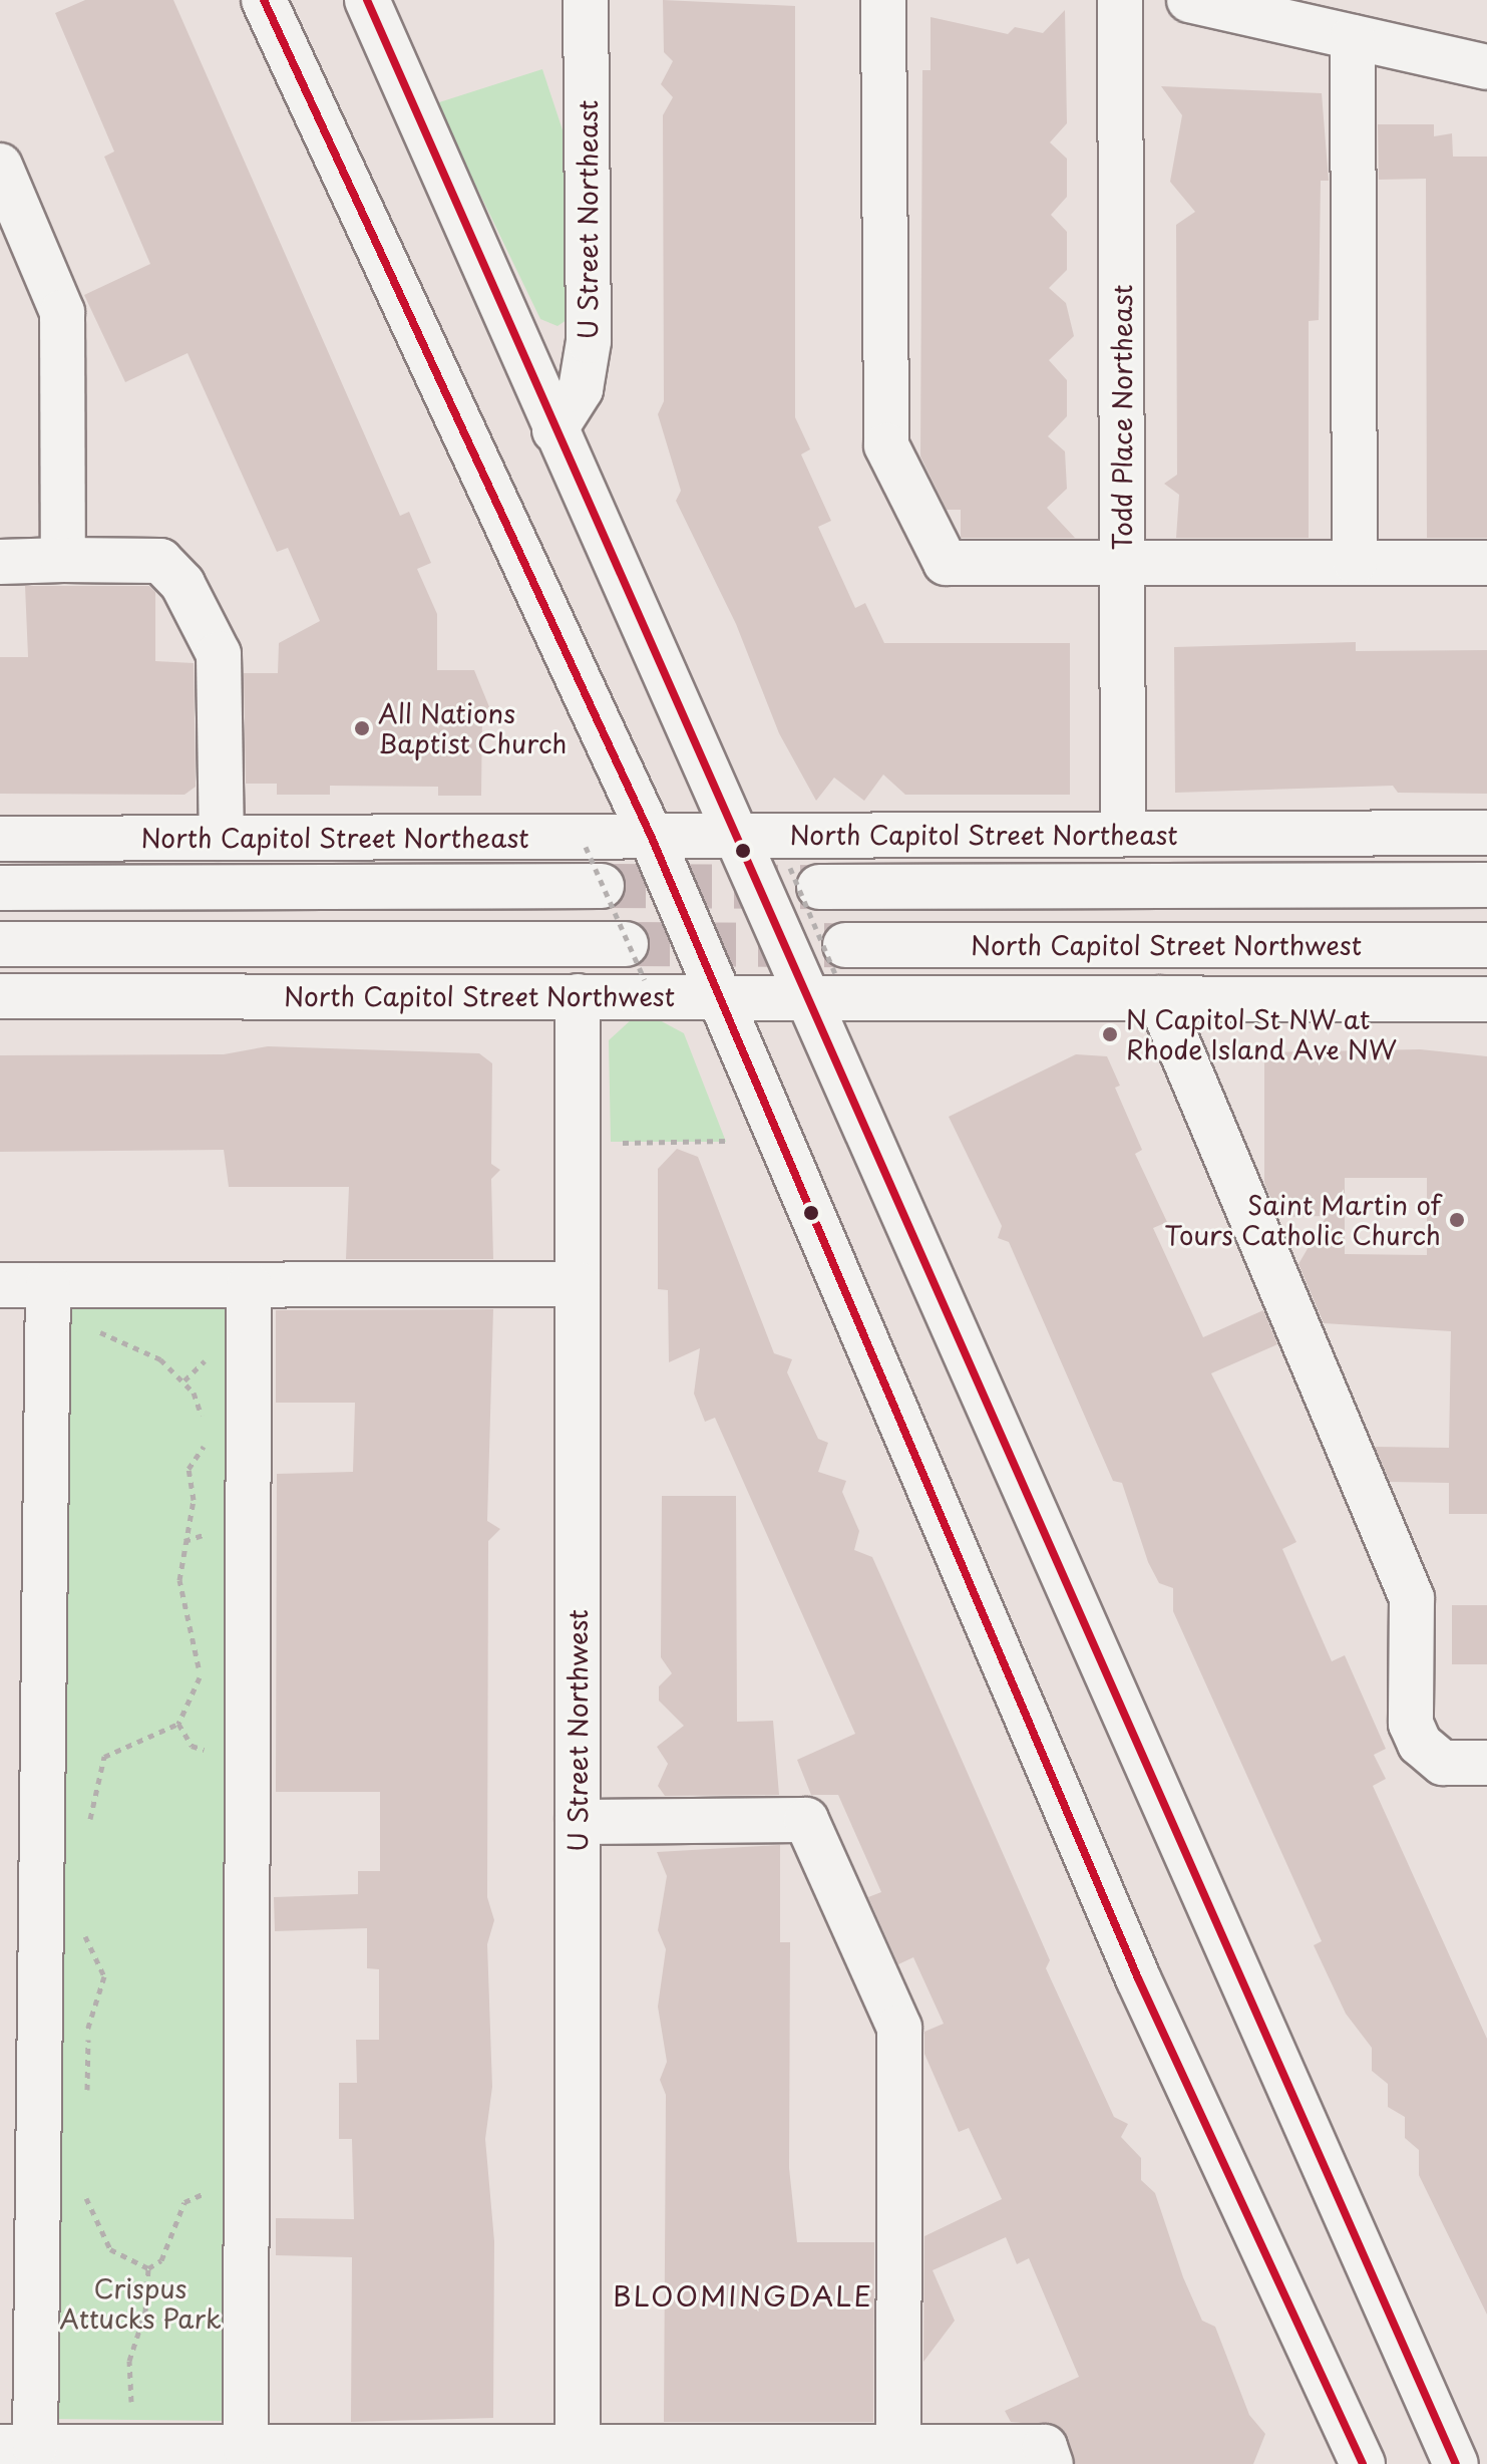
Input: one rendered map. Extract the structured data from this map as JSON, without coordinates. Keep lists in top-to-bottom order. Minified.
{"streets":{"main road":["U Street Northeast","Todd Place Northeast","North Capitol Street Northeast","North Capitol Street Northwest","U Street Northwest"]},"crossings":[["Todd Place Northeast","North Capitol Street Northeast"],["North Capitol Street Northwest","U Street Northwest"]],"districts":["BLOOMINGDALE"],"parks":["Crispus Attucks Park"],"places":["All Nations Baptist Church","N Capitol St NW at Rhode Island Ave NW","Saint Martin of Tours Catholic Church"]}
